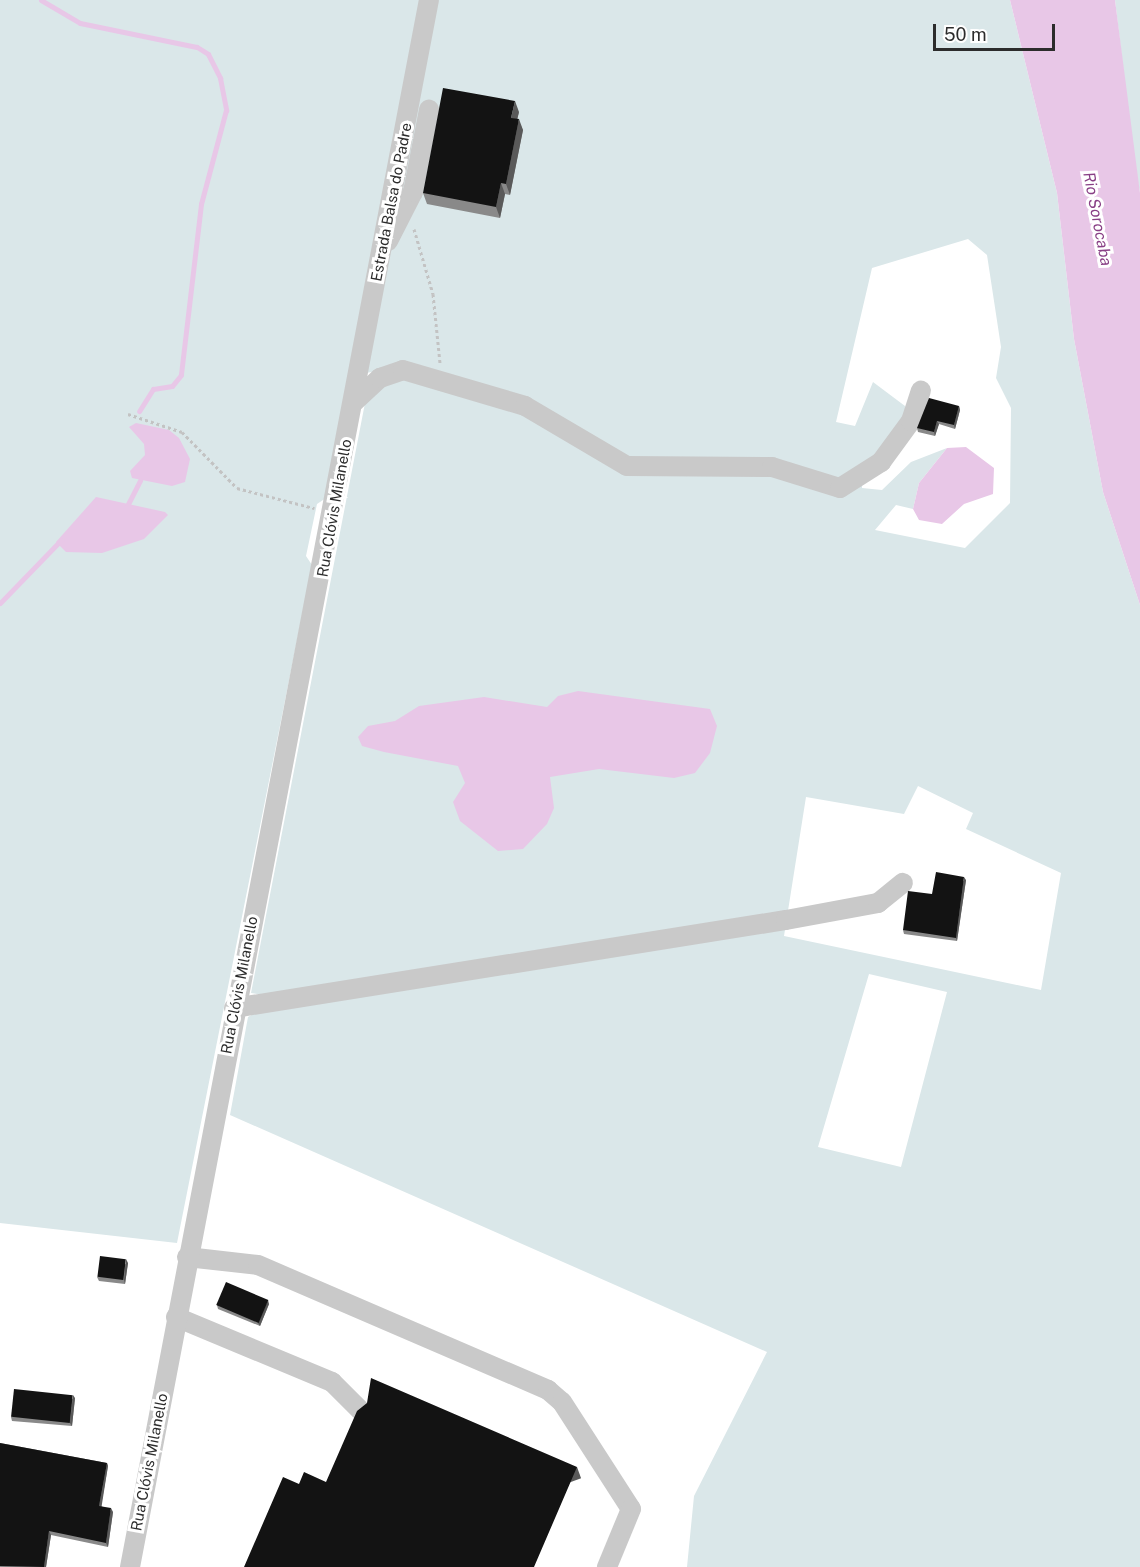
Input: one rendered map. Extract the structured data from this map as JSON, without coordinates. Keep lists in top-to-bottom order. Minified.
{"streets":{"street":["Estrada Balsa do Padre","Rua Clóvis Milanello"]},"crossings":[["Estrada Balsa do Padre","Rua Clóvis Milanello"]],"water":["Rio Sorocaba"],"scale_bar":"50 m"}
